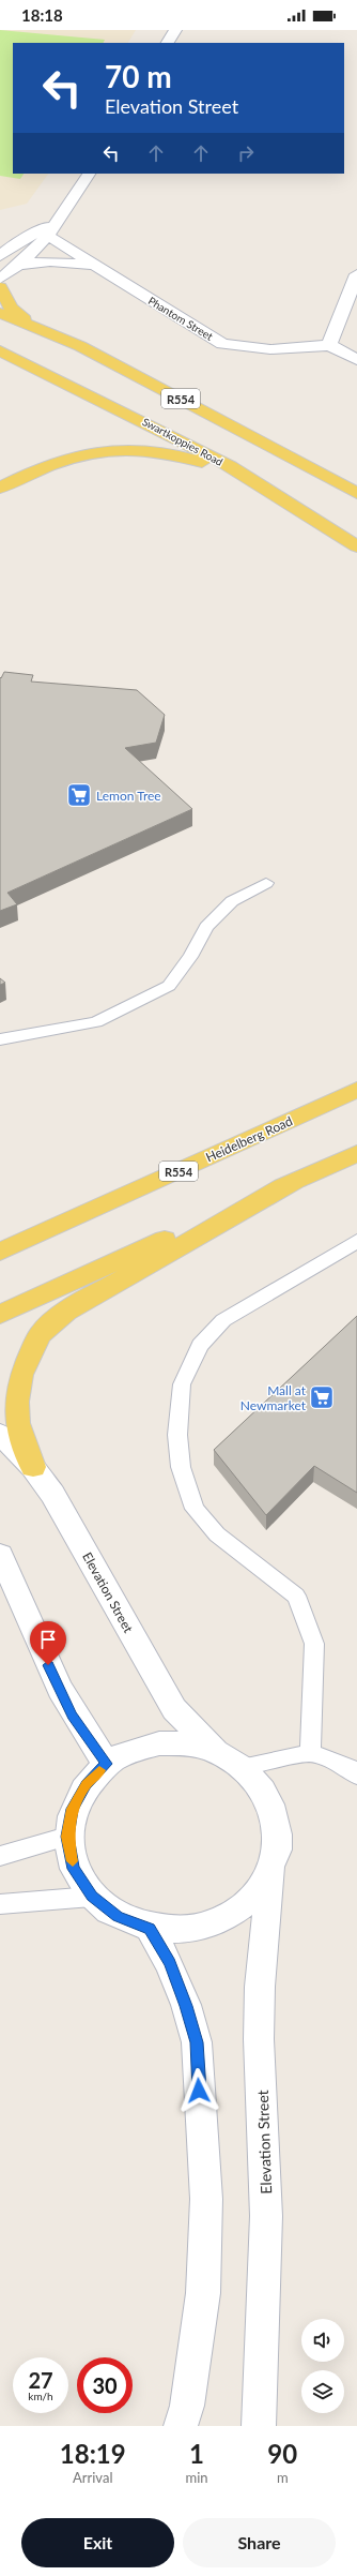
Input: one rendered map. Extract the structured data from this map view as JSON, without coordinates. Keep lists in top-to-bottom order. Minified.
{"streets":{"main road":["R554","Swartkoppies Road","Heidelberg Road"],"street":["Phantom Street","Elevation Street"]},"places":{"supermarket":["Lemon Tree","Mall at Newmarket"]},"page":{"status":"18:18","turn":["70 m","Elevation Street"],"speed":"27 km/h","limit":"30","eta":["18:19","Arrival","1","min","90","m"],"buttons":["Exit","Share"]}}
